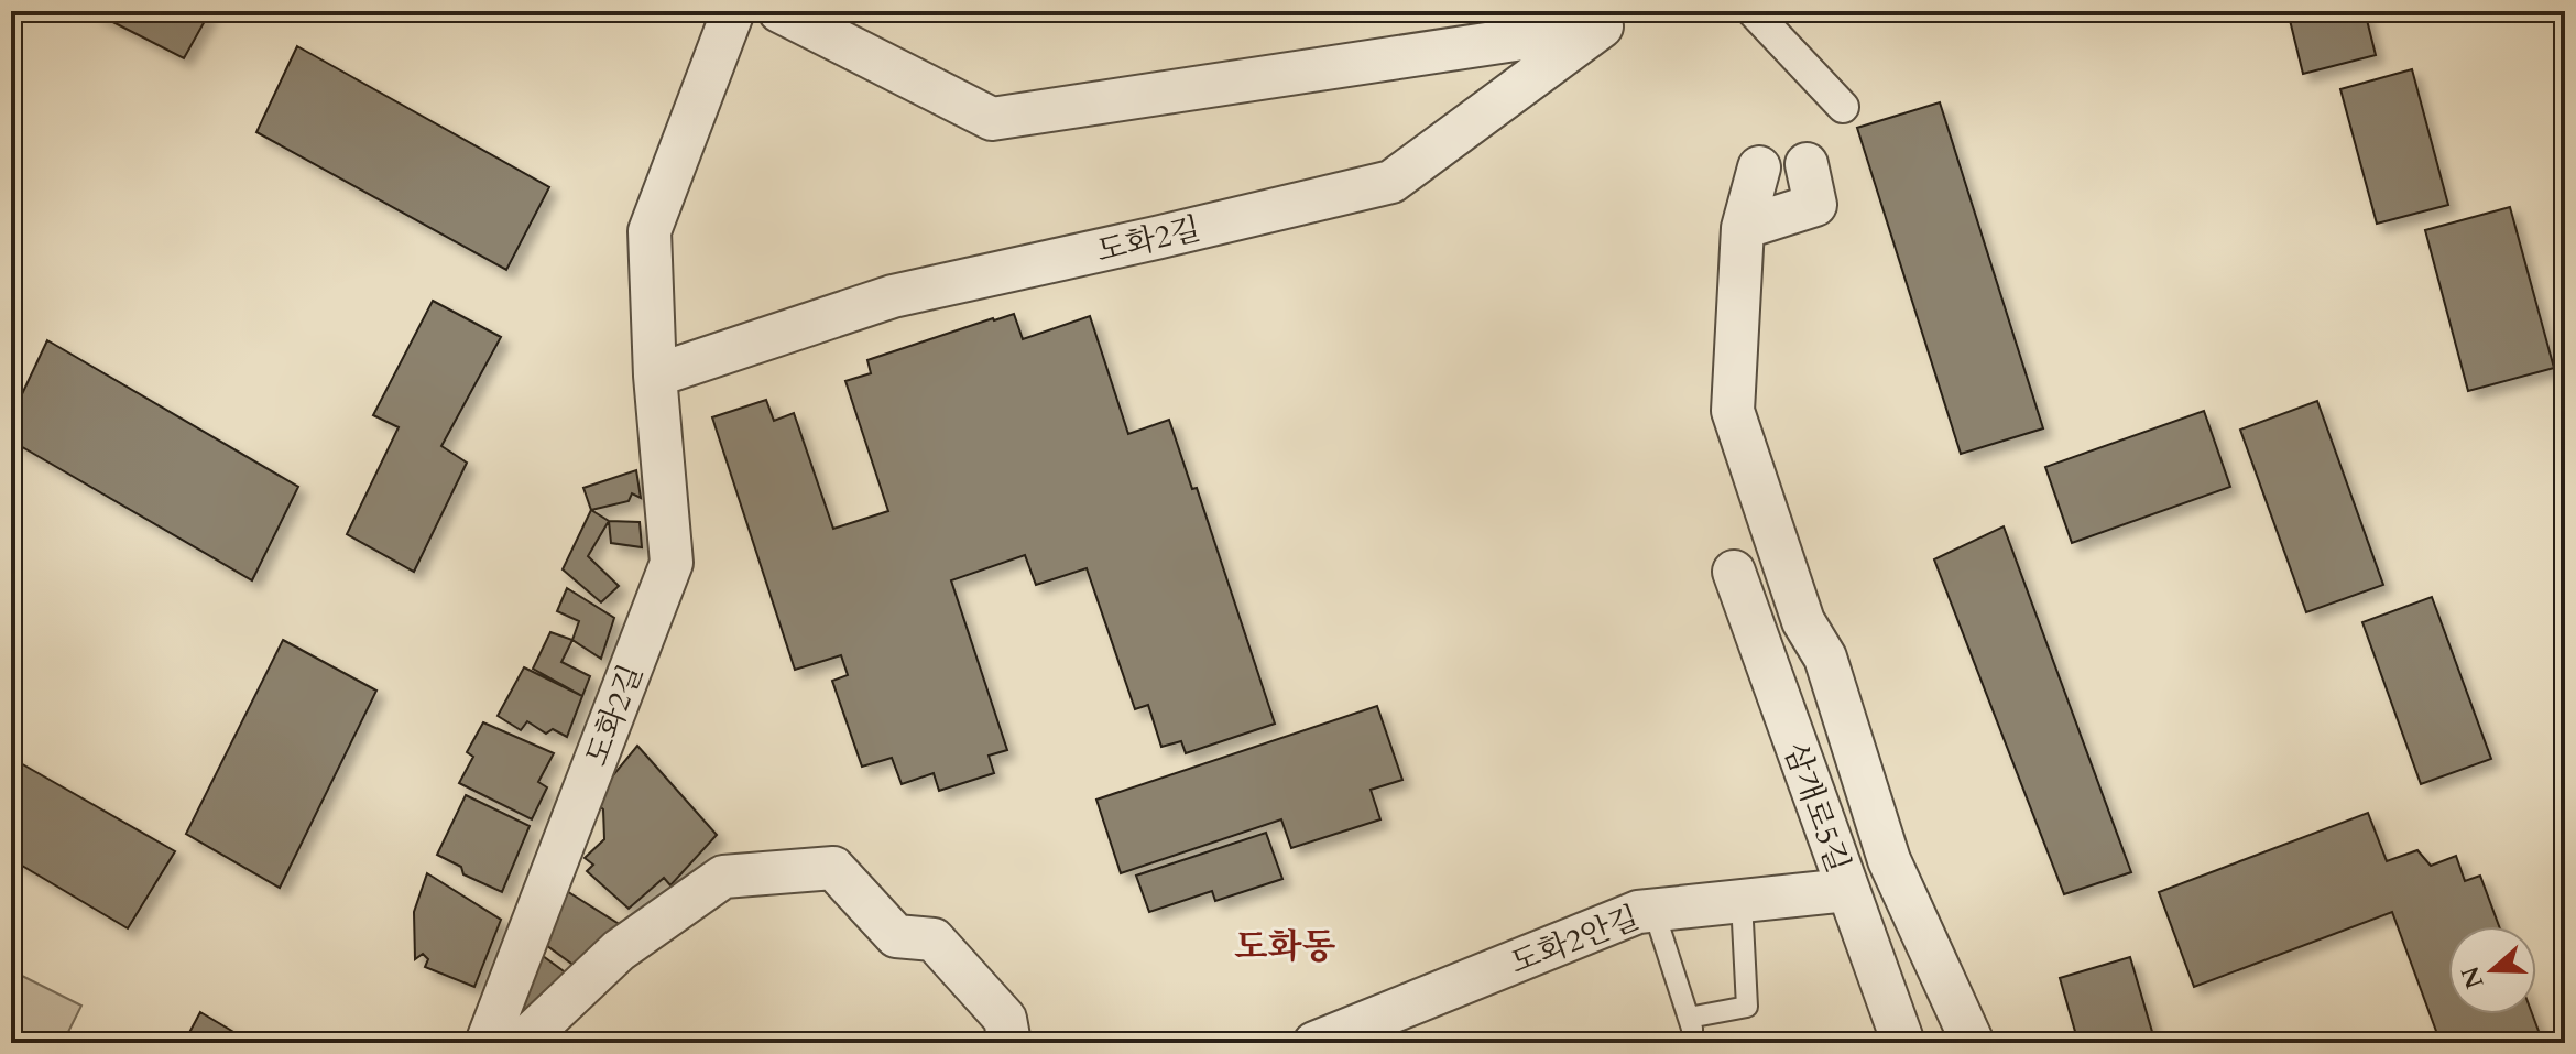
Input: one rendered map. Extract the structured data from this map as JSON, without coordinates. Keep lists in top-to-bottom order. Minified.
{"streets":{"street":["도화2길","삼개로5길","도화2안길"]},"crossings":[["삼개로5길","도화2안길"]],"districts":["도화동"],"north":"left"}
